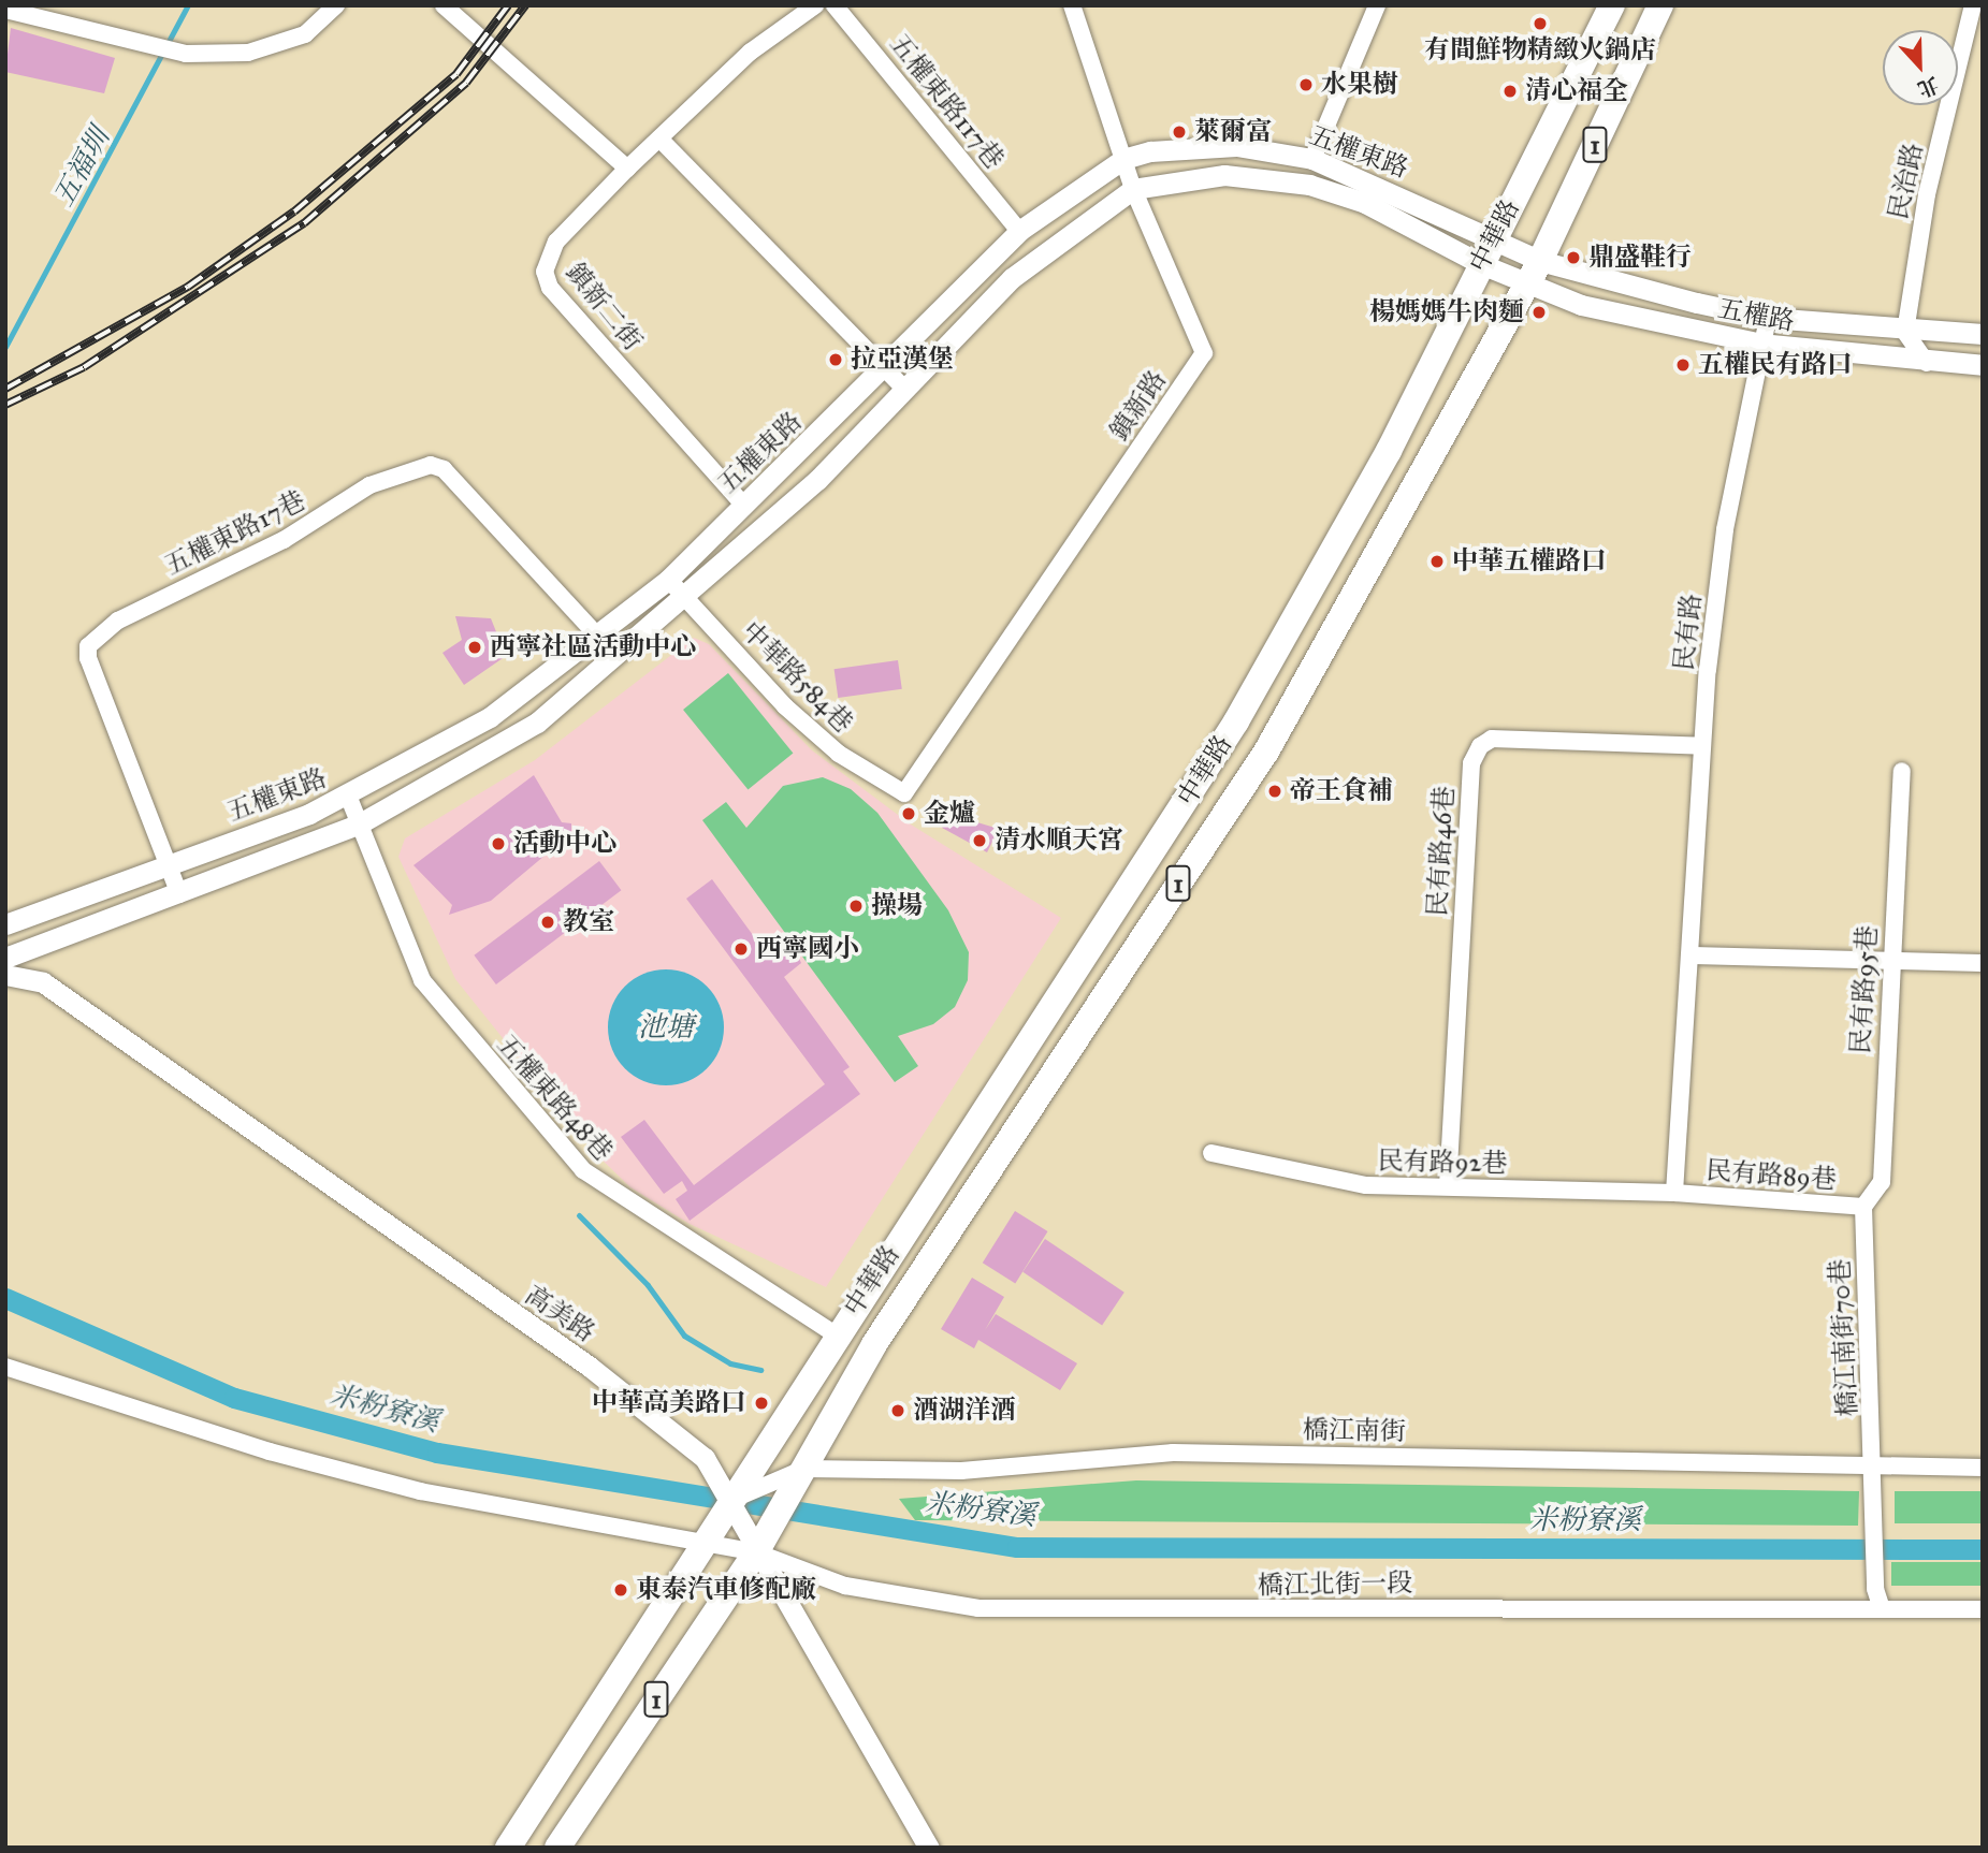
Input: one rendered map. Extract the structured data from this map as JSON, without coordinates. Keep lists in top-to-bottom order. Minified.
{"streets":{"main road":["1","中華路"],"street":["五權東路117巷","五權東路","民治路","鎮新二街","五權路","鎮新路","五權東路17巷","民有路","中華路584巷","民有路46巷","民有路95巷","五權東路48巷","民有路92巷","民有路89巷","高美路","橋江南街70巷","橋江南街","橋江北街一段"]},"crossings":[["五權東路117巷","五權東路"],["1","中華路"],["1","高美路"],["1","橋江南街"],["1","橋江北街一段"],["五權東路","中華路"],["五權東路","鎮新二街"],["五權東路","五權路"],["五權東路","鎮新路"],["五權東路","五權東路17巷"],["五權東路","中華路584巷"],["五權東路","五權東路48巷"],["民治路","五權路"],["中華路","五權路"],["中華路","五權東路48巷"],["中華路","高美路"],["中華路","橋江南街"],["五權路","民有路"],["鎮新路","中華路584巷"],["民有路","民有路46巷"],["民有路","民有路92巷"],["民有路","民有路89巷"],["民有路46巷","民有路92巷"],["民有路95巷","民有路89巷"],["民有路95巷","橋江南街70巷"],["民有路92巷","民有路89巷"],["民有路89巷","橋江南街70巷"],["高美路","橋江南街"],["高美路","橋江北街一段"],["橋江南街70巷","橋江南街"],["橋江南街70巷","橋江北街一段"]],"water":["五福圳","池塘","米粉寮溪"],"places":["有間鮮物精緻火鍋店","水果樹","清心福全","萊爾富","鼎盛鞋行","楊媽媽牛肉麵","拉亞漢堡","五權民有路口","中華五權路口","西寧社區活動中心","帝王食補","金爐","清水順天宮","活動中心","操場","教室","西寧國小","中華高美路口","酒湖洋酒","東泰汽車修配廠"],"north":"bottom"}
